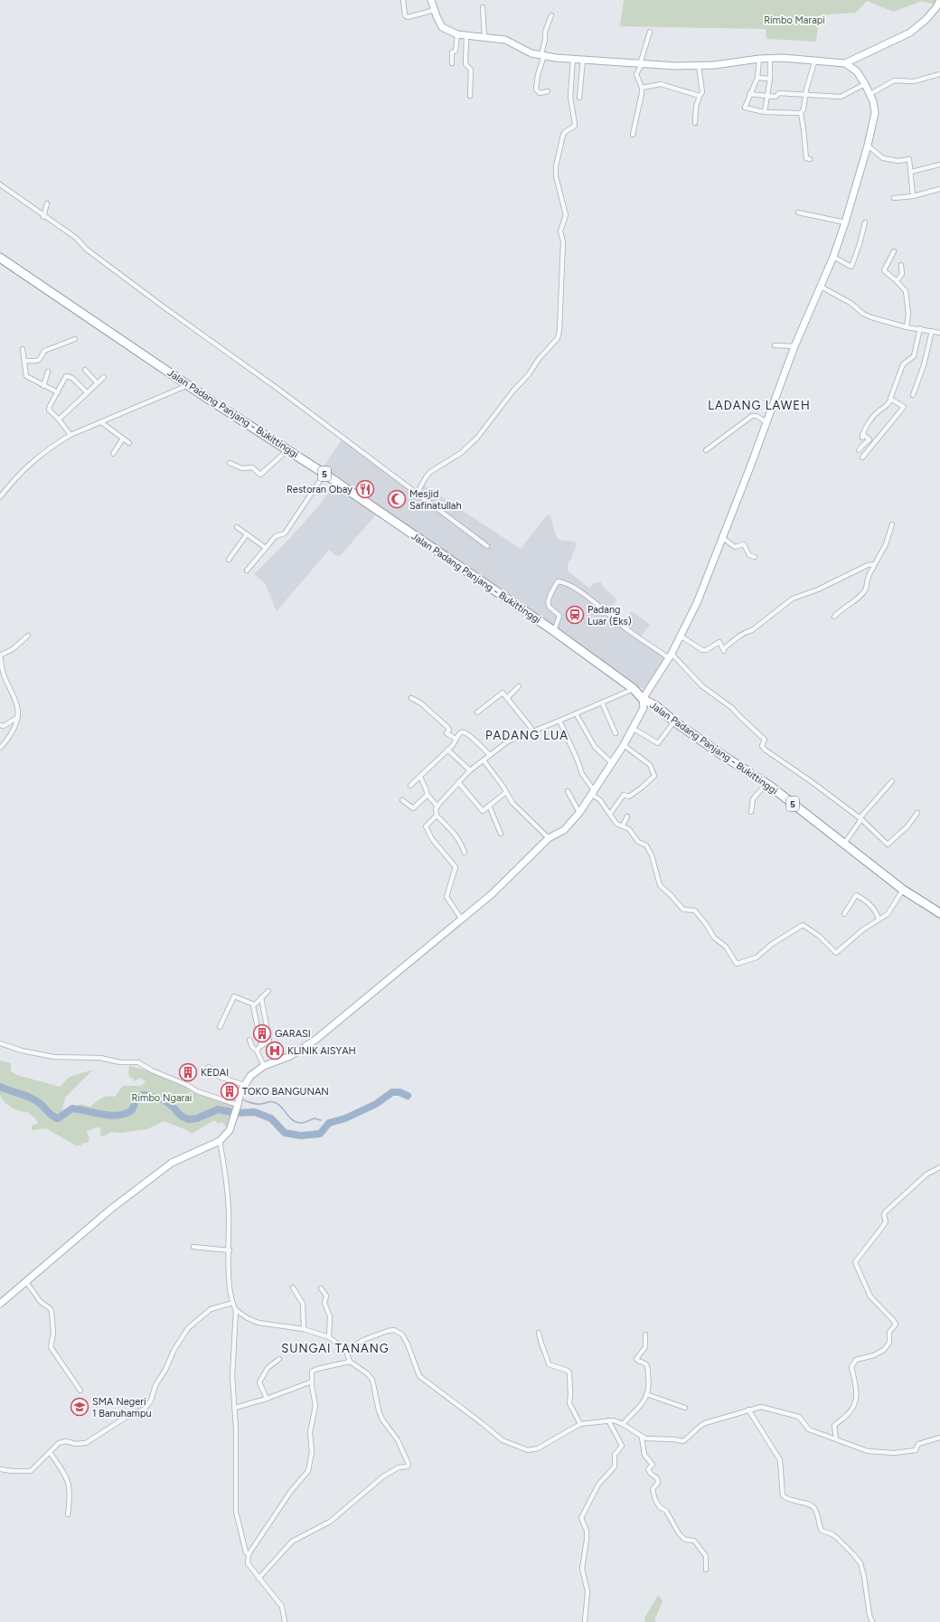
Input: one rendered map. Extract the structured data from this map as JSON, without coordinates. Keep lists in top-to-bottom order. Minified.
{"streets":{"highway":["Jalan Padang Panjang - Bukittinggi","5"]},"districts":["LADANG LAWEH","PADANG LUA","SUNGAI TANANG"],"parks":["Rimbo Marapi","Rimbo Ngarai"],"places":{"restaurant":["Restoran Obay"],"mosque":["Mesjid Safinatullah"],"station":["Padang Luar (Eks)"],"building":["GARASI","KEDAI","TOKO BANGUNAN"],"hospital":["KLINIK AISYAH"],"school or university":["SMA Negeri 1 Banuhampu"]}}
